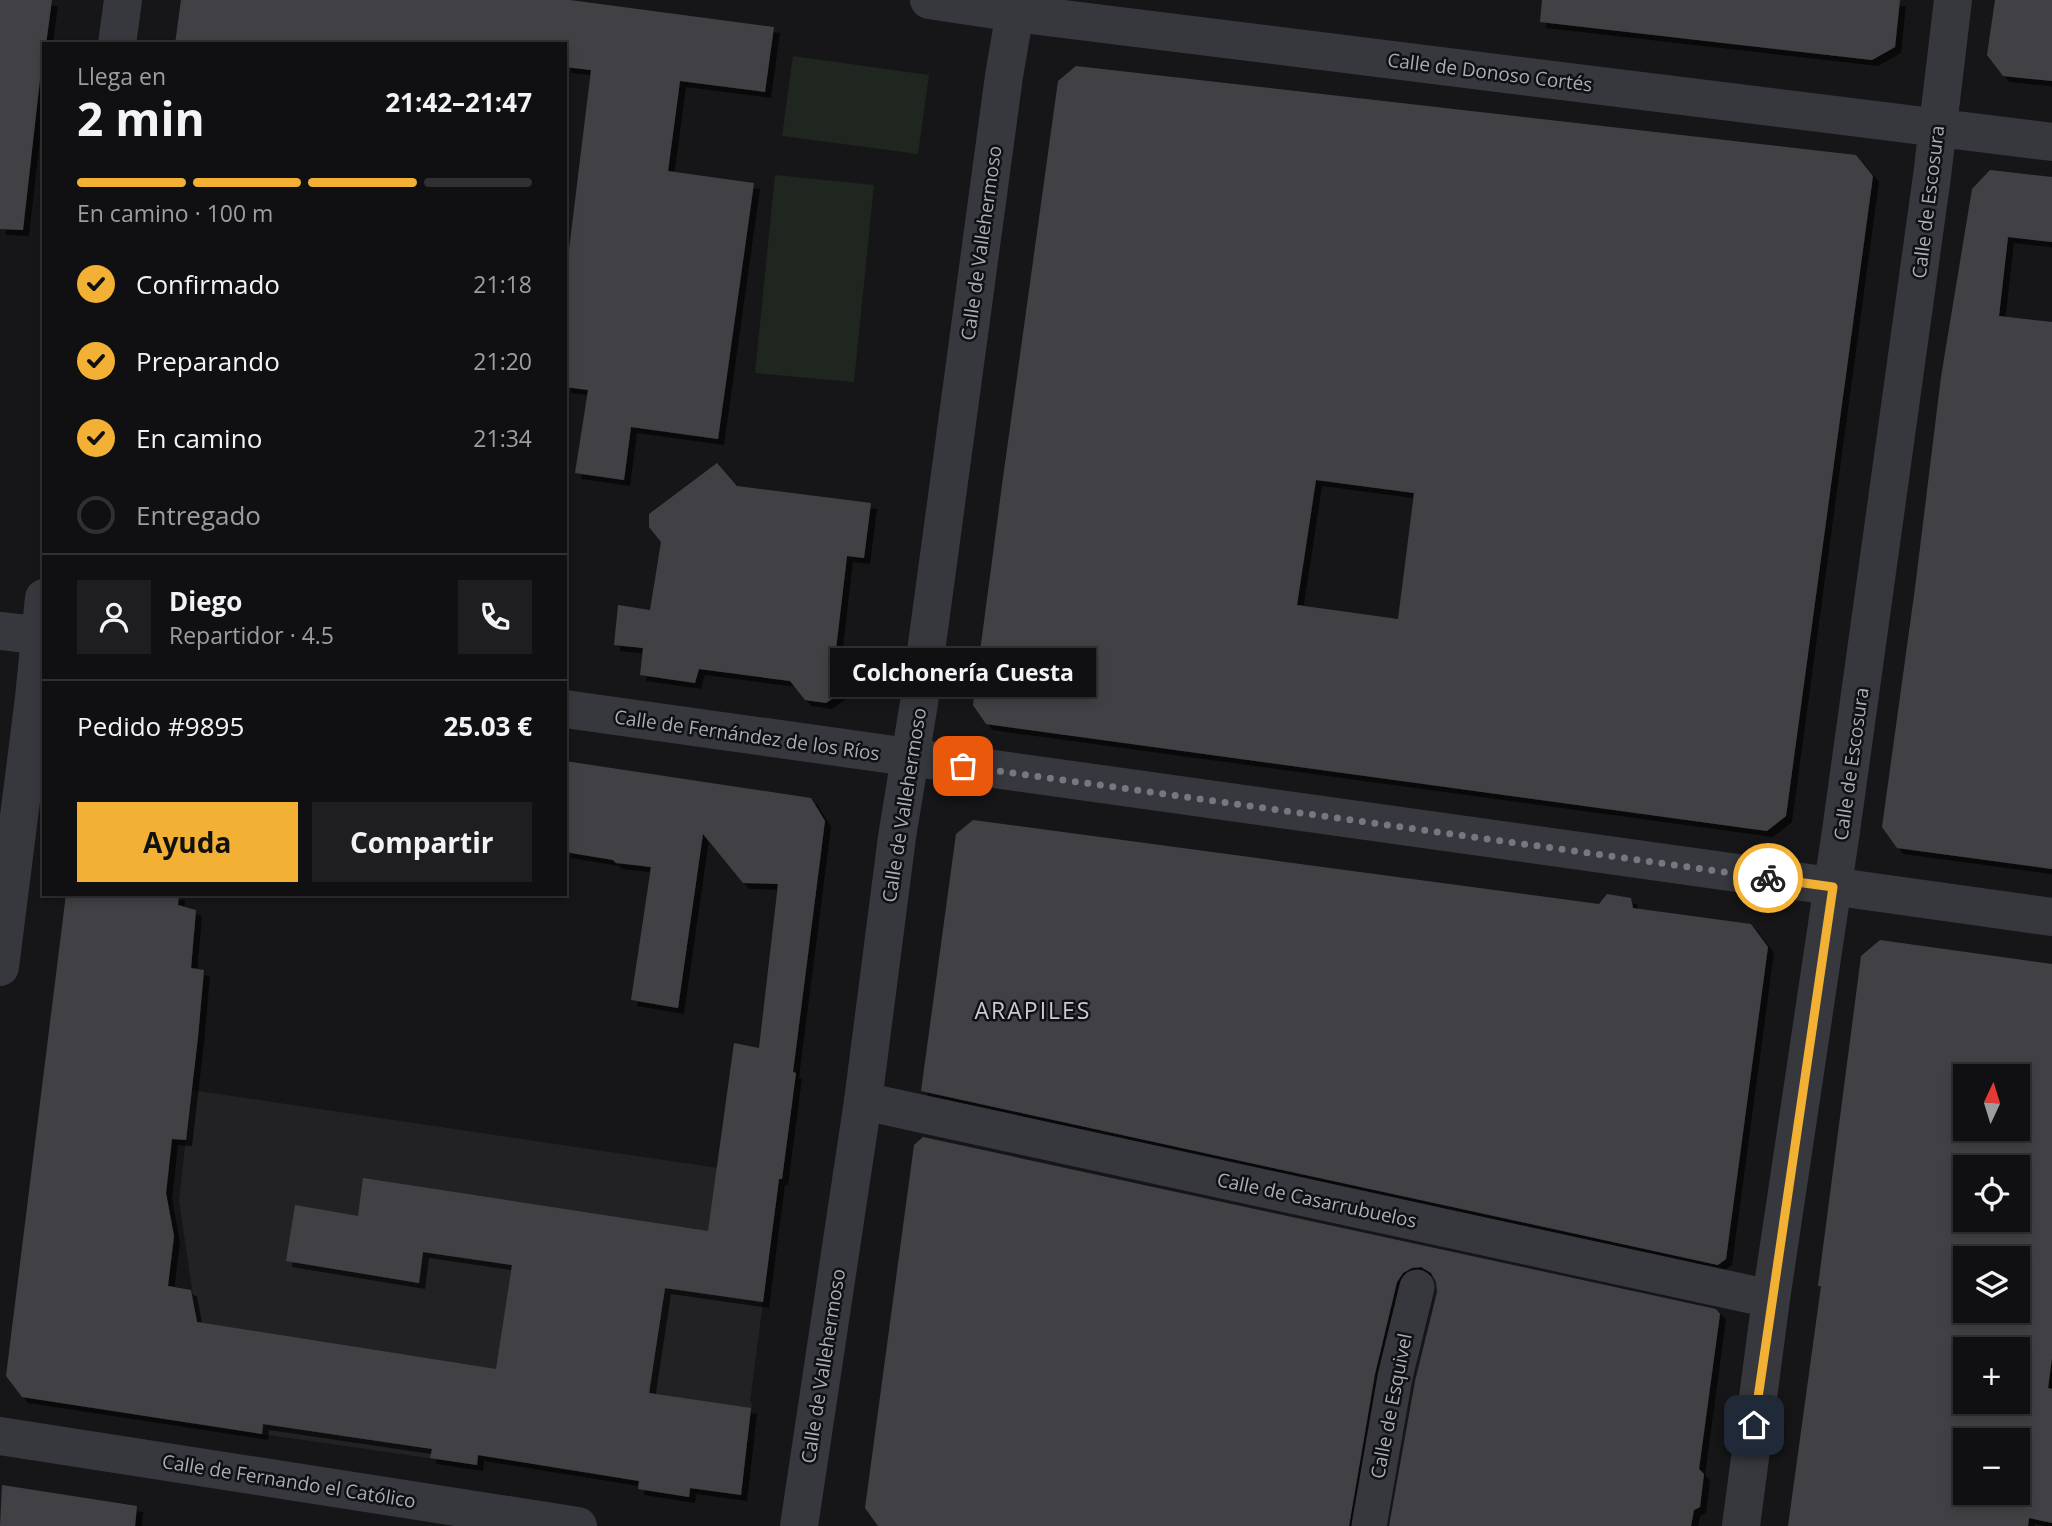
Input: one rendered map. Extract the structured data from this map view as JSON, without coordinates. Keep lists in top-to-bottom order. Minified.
{"streets":{"street":["Calle de Donoso Cortés","Calle de Escosura","Calle de Vallehermoso","Calle de Fernández de los Ríos","Calle de Casarrubuelos","Calle de Esquivel","Calle de Fernando el Católico"]},"crossings":[["Calle de Donoso Cortés","Calle de Escosura"],["Calle de Donoso Cortés","Calle de Vallehermoso"],["Calle de Escosura","Calle de Fernández de los Ríos"],["Calle de Escosura","Calle de Casarrubuelos"],["Calle de Vallehermoso","Calle de Fernández de los Ríos"],["Calle de Vallehermoso","Calle de Casarrubuelos"]],"districts":["ARAPILES"],"places":["Colchonería Cuesta"],"north":"top","page":{"heading":["2 min","Llega en","21:42–21:47"],"panel":["Diego","Repartidor · 4.5","Pedido #9895","25.03 €"],"bar":"En camino · 100 m","list":[["Confirmado","21:18"],["Preparando","21:20"],["En camino","21:34"],"Entregado"],"bubble":"Colchonería Cuesta","buttons":["Ayuda","Compartir"],"map_buttons":["+","−"]}}
